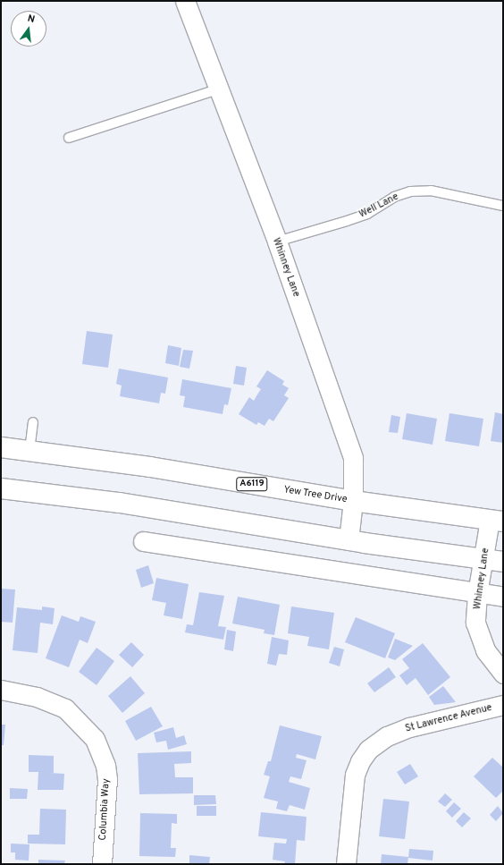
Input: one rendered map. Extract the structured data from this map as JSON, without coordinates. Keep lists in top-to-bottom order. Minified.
{"streets":{"highway":["A6119","Yew Tree Drive"],"street":["Whinney Lane","St Lawrence Avenue","Columbia Way"],"lane":["Well Lane"]},"crossings":[["Well Lane","Whinney Lane"],["Whinney Lane","Yew Tree Drive"]],"north":"top"}
